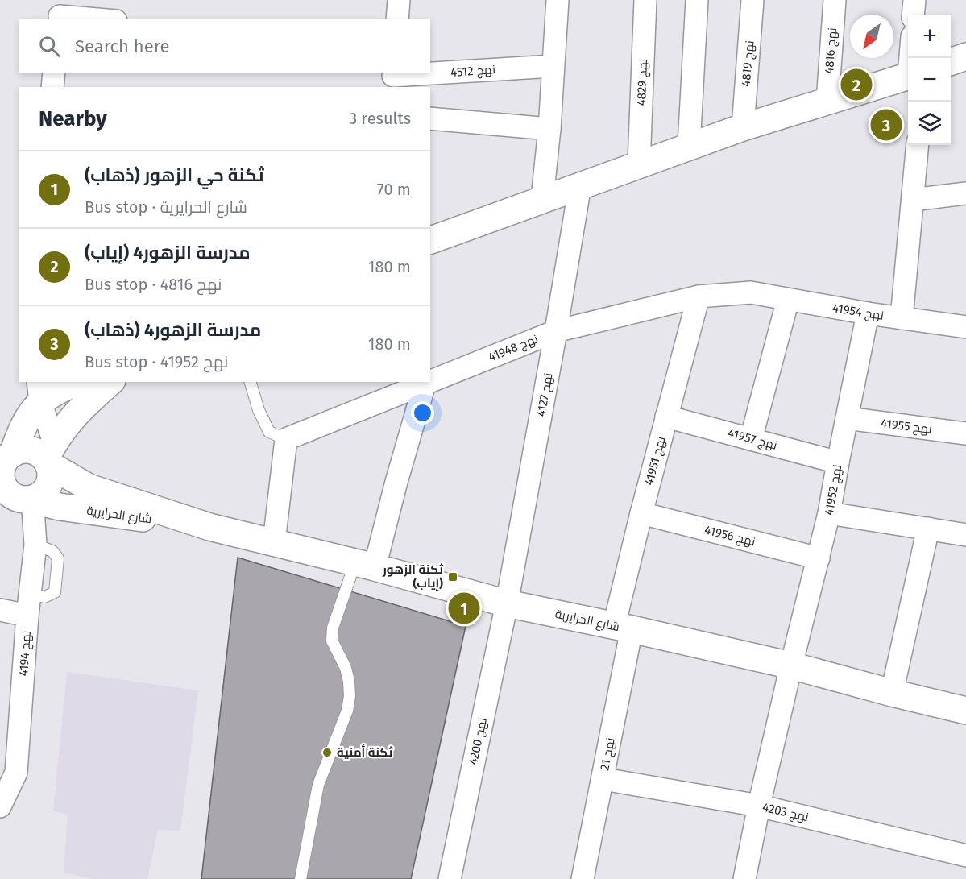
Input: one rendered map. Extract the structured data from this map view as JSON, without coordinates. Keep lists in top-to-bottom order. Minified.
{"streets":{"main road":["شارع الحرايرية"],"street":["نهج 4816","نهج 4819","نهج 4512","نهج 4829","نهج 41954","نهج 41948","نهج 4127","نهج 41955","نهج 41957","نهج 41951","نهج 41952","نهج 41956","نهج 4194","نهج 4200","نهج 21","نهج 4203"]},"crossings":[["نهج 41954","نهج 41948"],["نهج 41954","نهج 41952"],["نهج 41948","نهج 4127"],["نهج 41948","نهج 41951"],["نهج 4127","شارع الحرايرية"],["نهج 4127","نهج 4200"],["نهج 41955","نهج 41952"],["نهج 41957","نهج 41951"],["نهج 41957","نهج 41952"],["نهج 41951","شارع الحرايرية"],["نهج 41951","نهج 41956"],["نهج 41951","نهج 21"],["نهج 41952","شارع الحرايرية"],["نهج 41952","نهج 41956"],["نهج 41952","نهج 4203"],["شارع الحرايرية","نهج 4194"],["شارع الحرايرية","نهج 4200"],["شارع الحرايرية","نهج 21"],["نهج 21","نهج 4203"]],"places":{"transit":["ثكنة الزهور (إياب)"],"other":["ثكنة أمنية"]},"north":"bottom left","page":{"map_buttons":["+","−"],"search":"Search here","pins":["2","3","1"],"heading":["Nearby","3 results"],"list":[{"mark":"1","name":"ثكنة حي الزهور (ذهاب)","note":"Bus stop · شارع الحرايرية","value":"70 m"},{"mark":"2","name":"مدرسة الزهور4 (إياب)","note":"Bus stop · نهج 4816","value":"180 m"},{"mark":"3","name":"مدرسة الزهور4 (ذهاب)","note":"Bus stop · نهج 41952","value":"180 m"}]}}
